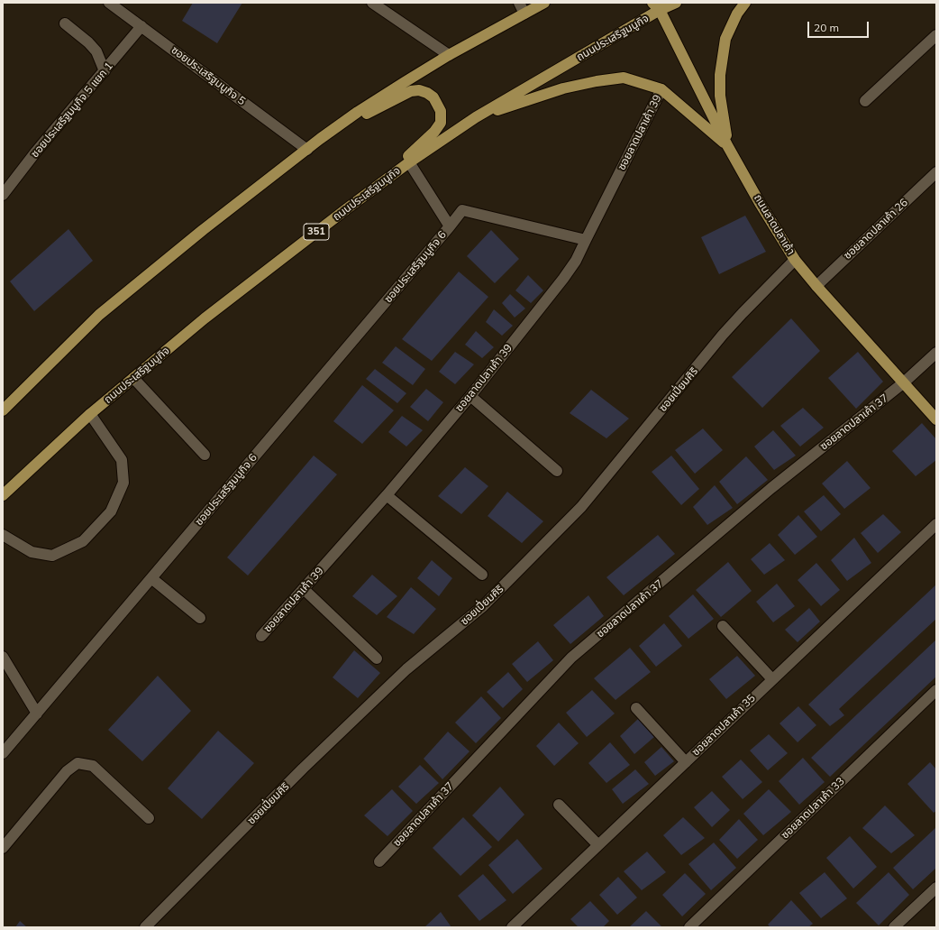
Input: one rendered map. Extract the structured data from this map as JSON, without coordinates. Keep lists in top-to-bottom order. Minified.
{"streets":{"main road":["ถนนประเสริฐมนูกิจ","ถนนลาดปลาเค้า","351"],"street":["ซอยประเสริฐมนูกิจ 5","ซอยประเสริฐมนูกิจ 5 แยก 1","ซอยลาดปลาเค้า 39","ซอยลาดปลาเค้า 26","ซอยประเสริฐมนูกิจ 6","ซอยเปี่ยมศิริ","ซอยลาดปลาเค้า 37","ซอยลาดปลาเค้า 35","ซอยลาดปลาเค้า 33"]},"crossings":[["ถนนประเสริฐมนูกิจ","ถนนลาดปลาเค้า"],["ถนนประเสริฐมนูกิจ","ซอยประเสริฐมนูกิจ 6"],["ซอยประเสริฐมนูกิจ 5","ซอยประเสริฐมนูกิจ 5 แยก 1"],["ซอยลาดปลาเค้า 39","ซอยประเสริฐมนูกิจ 6"],["ถนนลาดปลาเค้า","ซอยลาดปลาเค้า 26"],["ถนนลาดปลาเค้า","ซอยเปี่ยมศิริ"],["ถนนลาดปลาเค้า","ซอยลาดปลาเค้า 37"]],"scale_bar":"20 m"}
